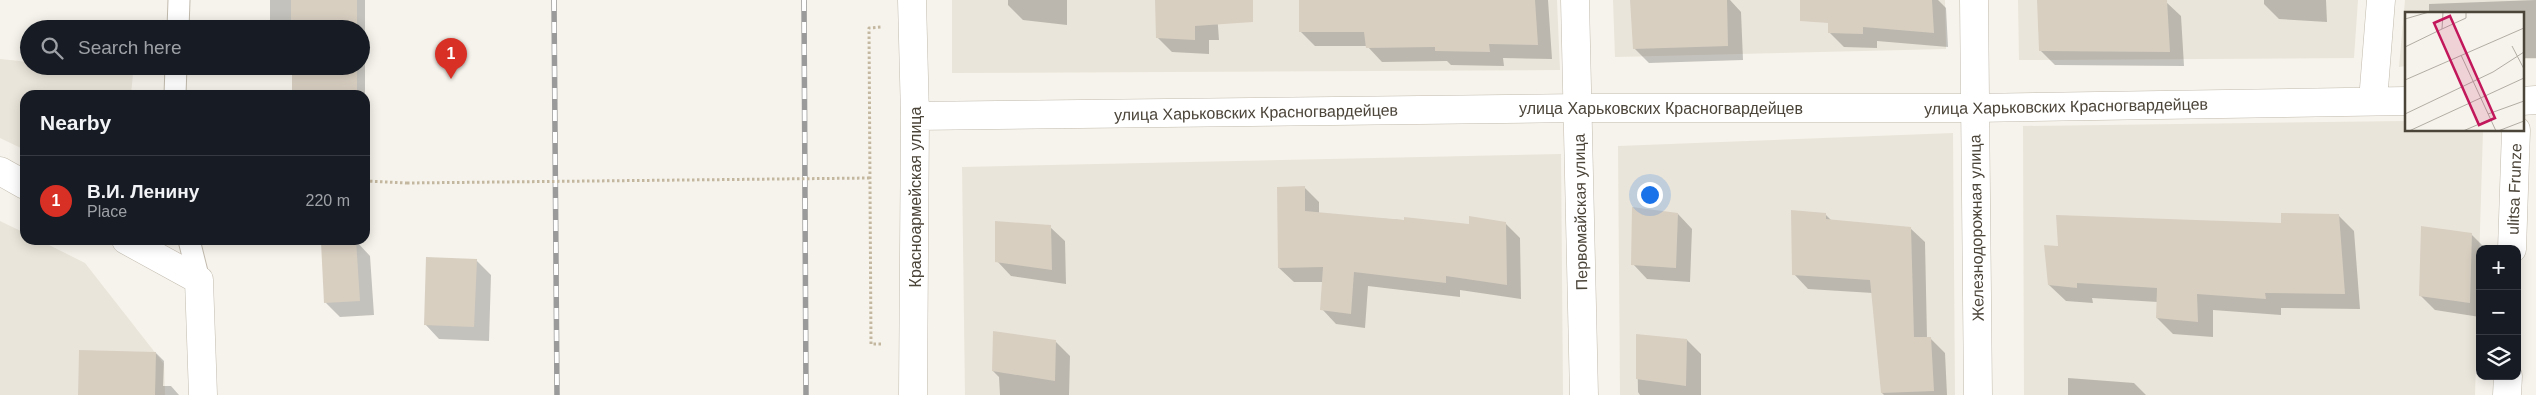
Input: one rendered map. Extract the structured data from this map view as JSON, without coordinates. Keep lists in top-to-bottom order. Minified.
{"streets":{"street":["улица Харьковских Красногвардейцев","ulitsa Frunze","Красноармейская улица","Первомайская улица","Железнодорожная улица"]},"crossings":[["улица Харьковских Красногвардейцев","Красноармейская улица"],["улица Харьковских Красногвардейцев","Первомайская улица"],["улица Харьковских Красногвардейцев","Железнодорожная улица"]],"page":{"search":"Search here","pins":"1","heading":"Nearby","list":[{"mark":"1","name":"В.И. Ленину","note":"Place","value":"220 m"}],"map_buttons":["+","−"]}}
